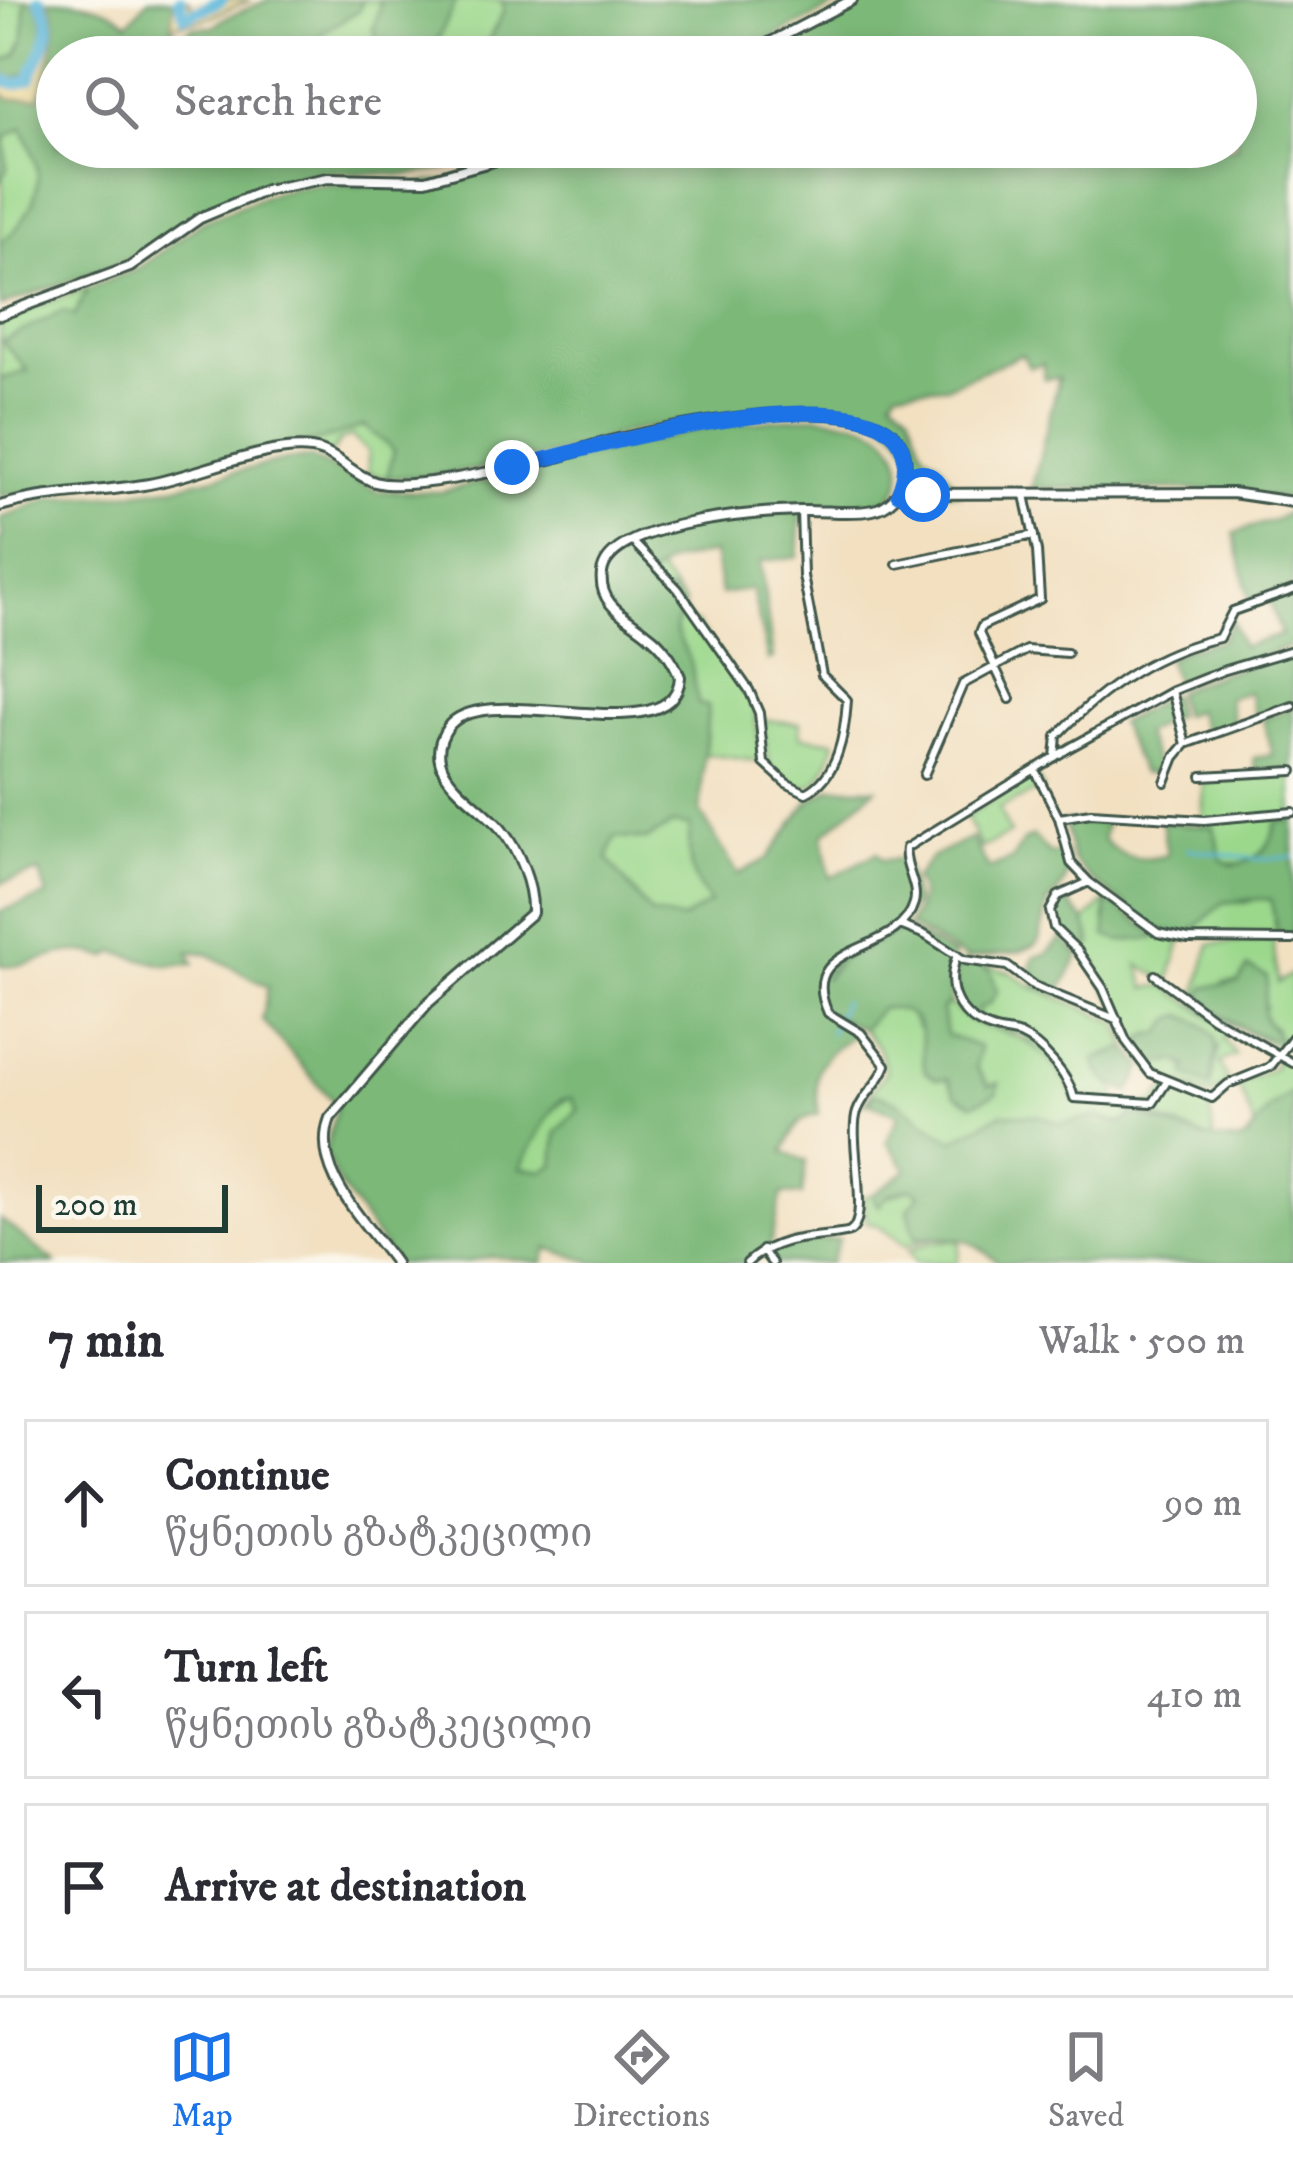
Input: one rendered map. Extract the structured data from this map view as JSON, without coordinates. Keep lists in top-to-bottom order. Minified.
{"scale_bar":"200 m","page":{"search":"Search here","scale":"200 m","heading":["7 min","Walk · 500 m"],"list":[["Continue","წყნეთის გზატკეცილი","90 m"],["Turn left","წყნეთის გზატკეცილი","410 m"],"Arrive at destination"],"nav":["Map","Directions","Saved"]}}
